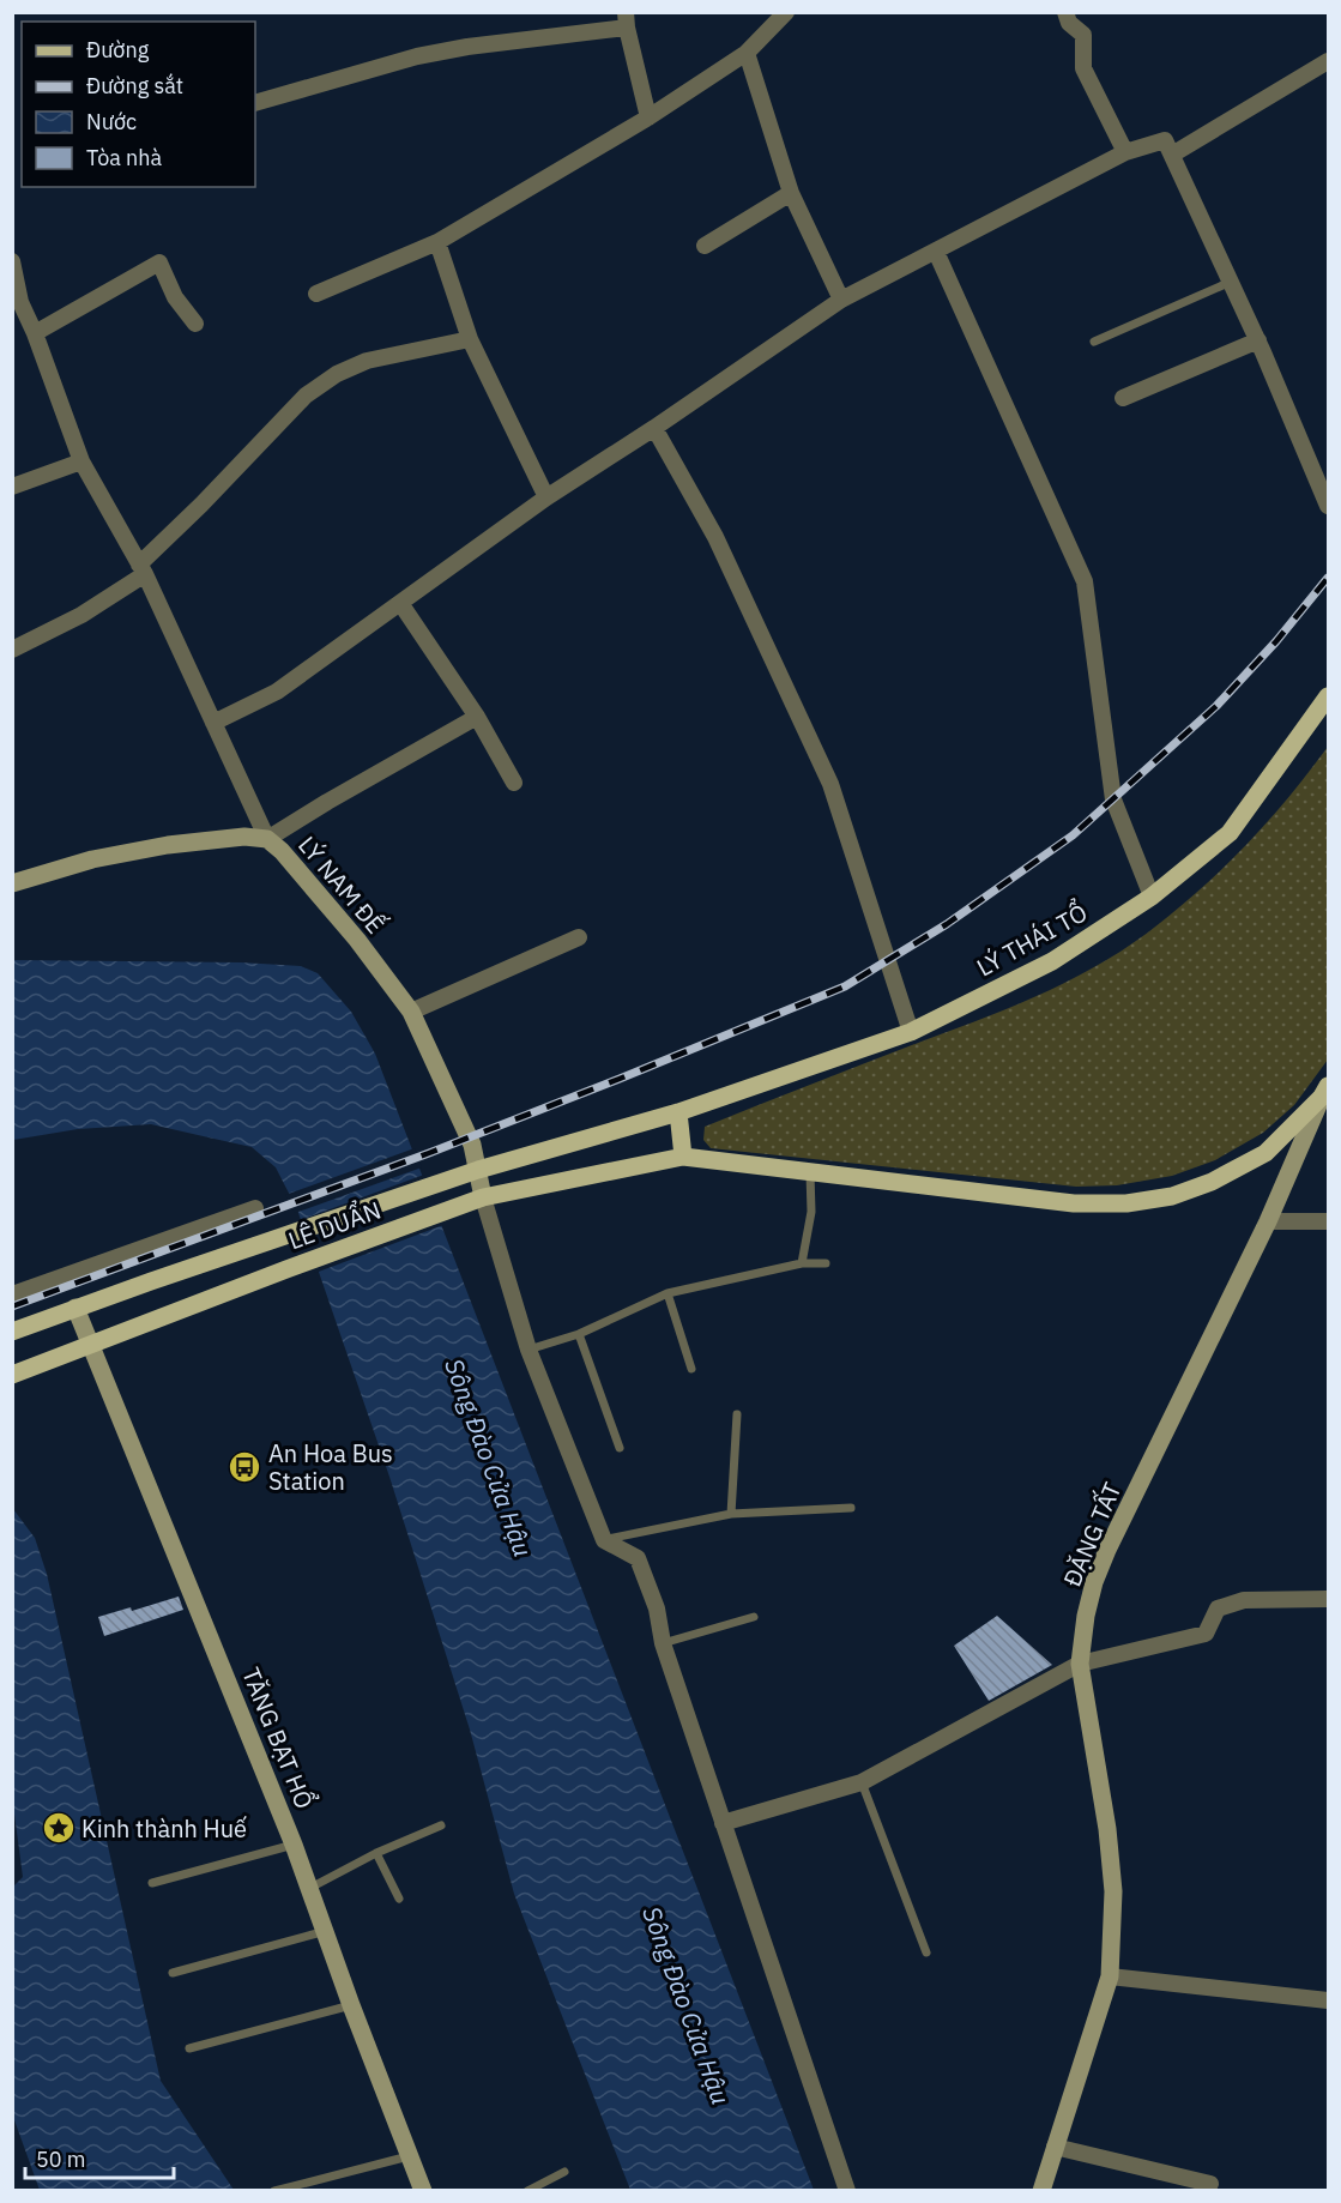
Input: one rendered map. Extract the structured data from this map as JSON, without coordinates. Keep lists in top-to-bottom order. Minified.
{"streets":{"main road":["LÝ THÁI TỔ","LÊ DUẨN"],"street":["LÝ NAM ĐẾ","ĐẶNG TẤT","TĂNG BẠT HỔ"]},"crossings":[["LÝ NAM ĐẾ","LÊ DUẨN"],["LÝ THÁI TỔ","LÊ DUẨN"],["LÊ DUẨN","TĂNG BẠT HỔ"]],"water":["Sông Đào Cửa Hậu"],"places":{"bus stop":["An Hoa Bus Station"],"place":["Kinh thành Huế"]},"legend":["Đường","Đường sắt","Nước","Tòa nhà"],"scale_bar":"50 m"}
